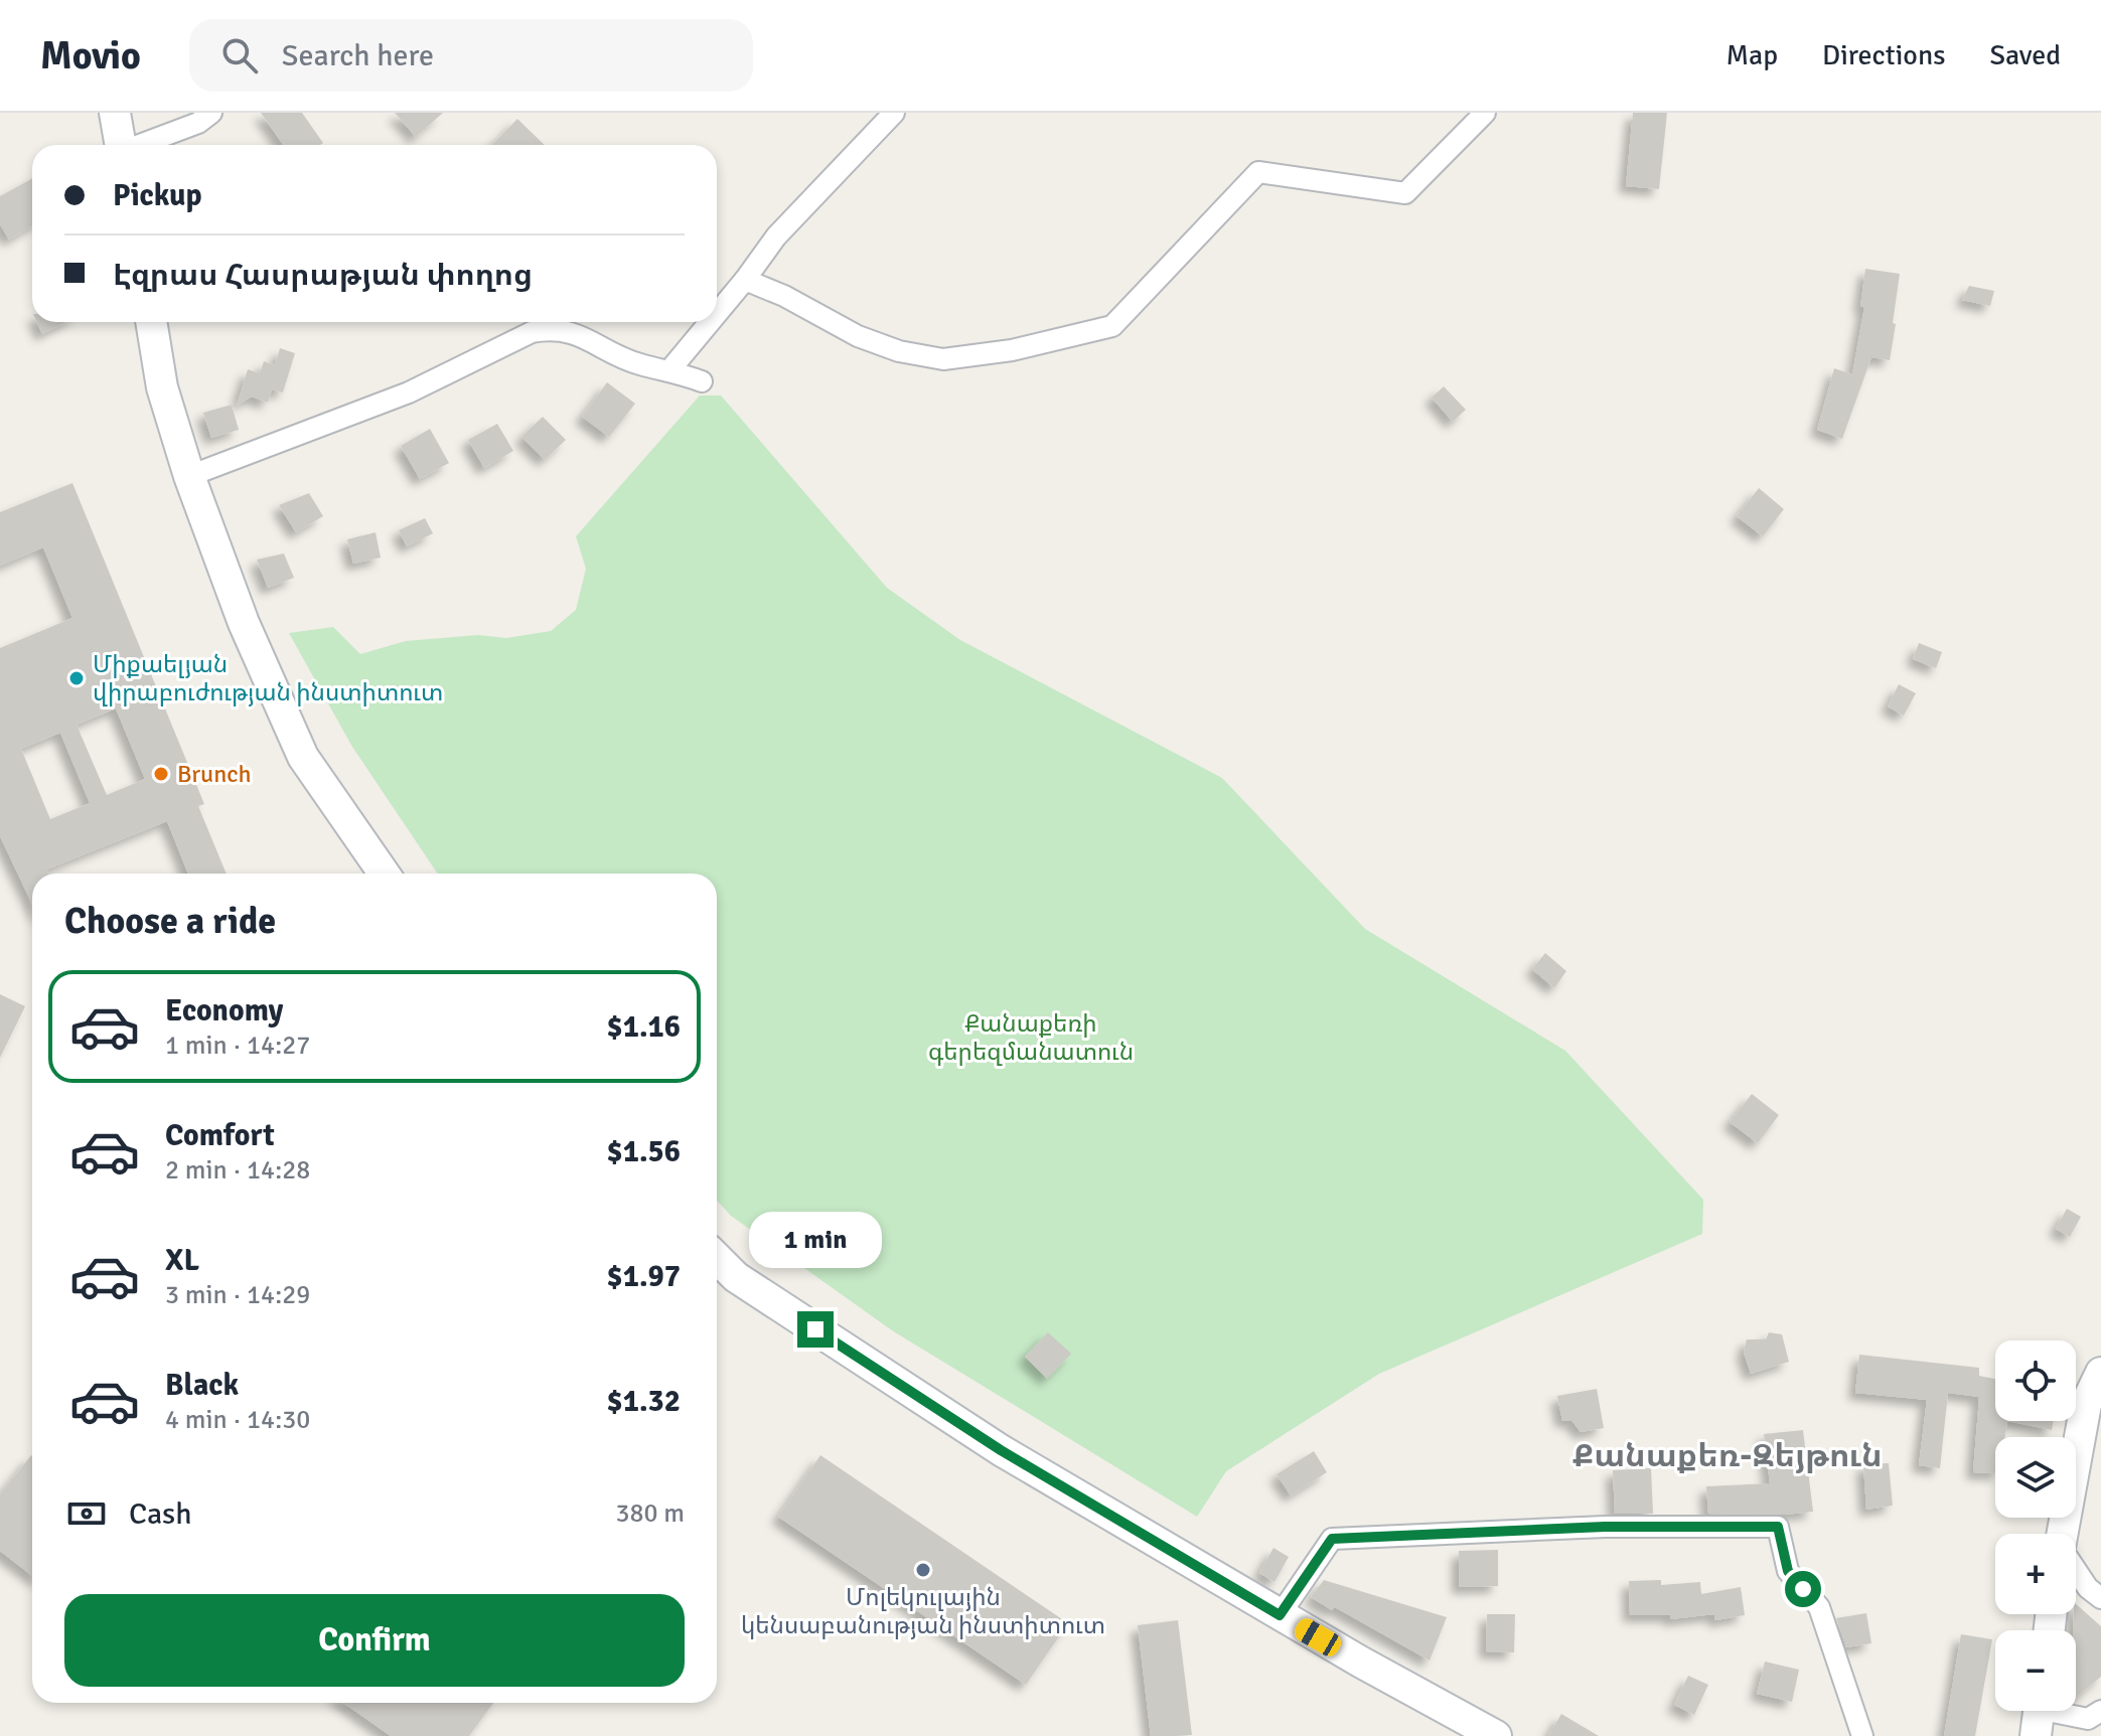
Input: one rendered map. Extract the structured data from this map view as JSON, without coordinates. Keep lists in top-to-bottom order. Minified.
{"districts":["Քանաքեռ-Զեյթուն"],"parks":["Քանաքեռի գերեզմանատուն"],"places":["Միքաելյան վիրաբուժության ինստիտուտ","Brunch","Մոլեկուլային կենսաբանության ինստիտուտ"],"page":{"header":"Movio","search":"Search here","nav":["Map","Directions","Saved"],"banner":["Pickup","Էզրաս Հասրաթյան փողոց"],"heading":"Choose a ride","list":[{"name":"Economy","note":"1 min · 14:27","value":"$1.16"},{"name":"Comfort","note":"2 min · 14:28","value":"$1.56"},{"name":"XL","note":"3 min · 14:29","value":"$1.97"},{"name":"Black","note":"4 min · 14:30","value":"$1.32"}],"bubble":"1 min","map_buttons":["+","−"],"pay":["Cash","380 m"],"buttons":"Confirm"}}
